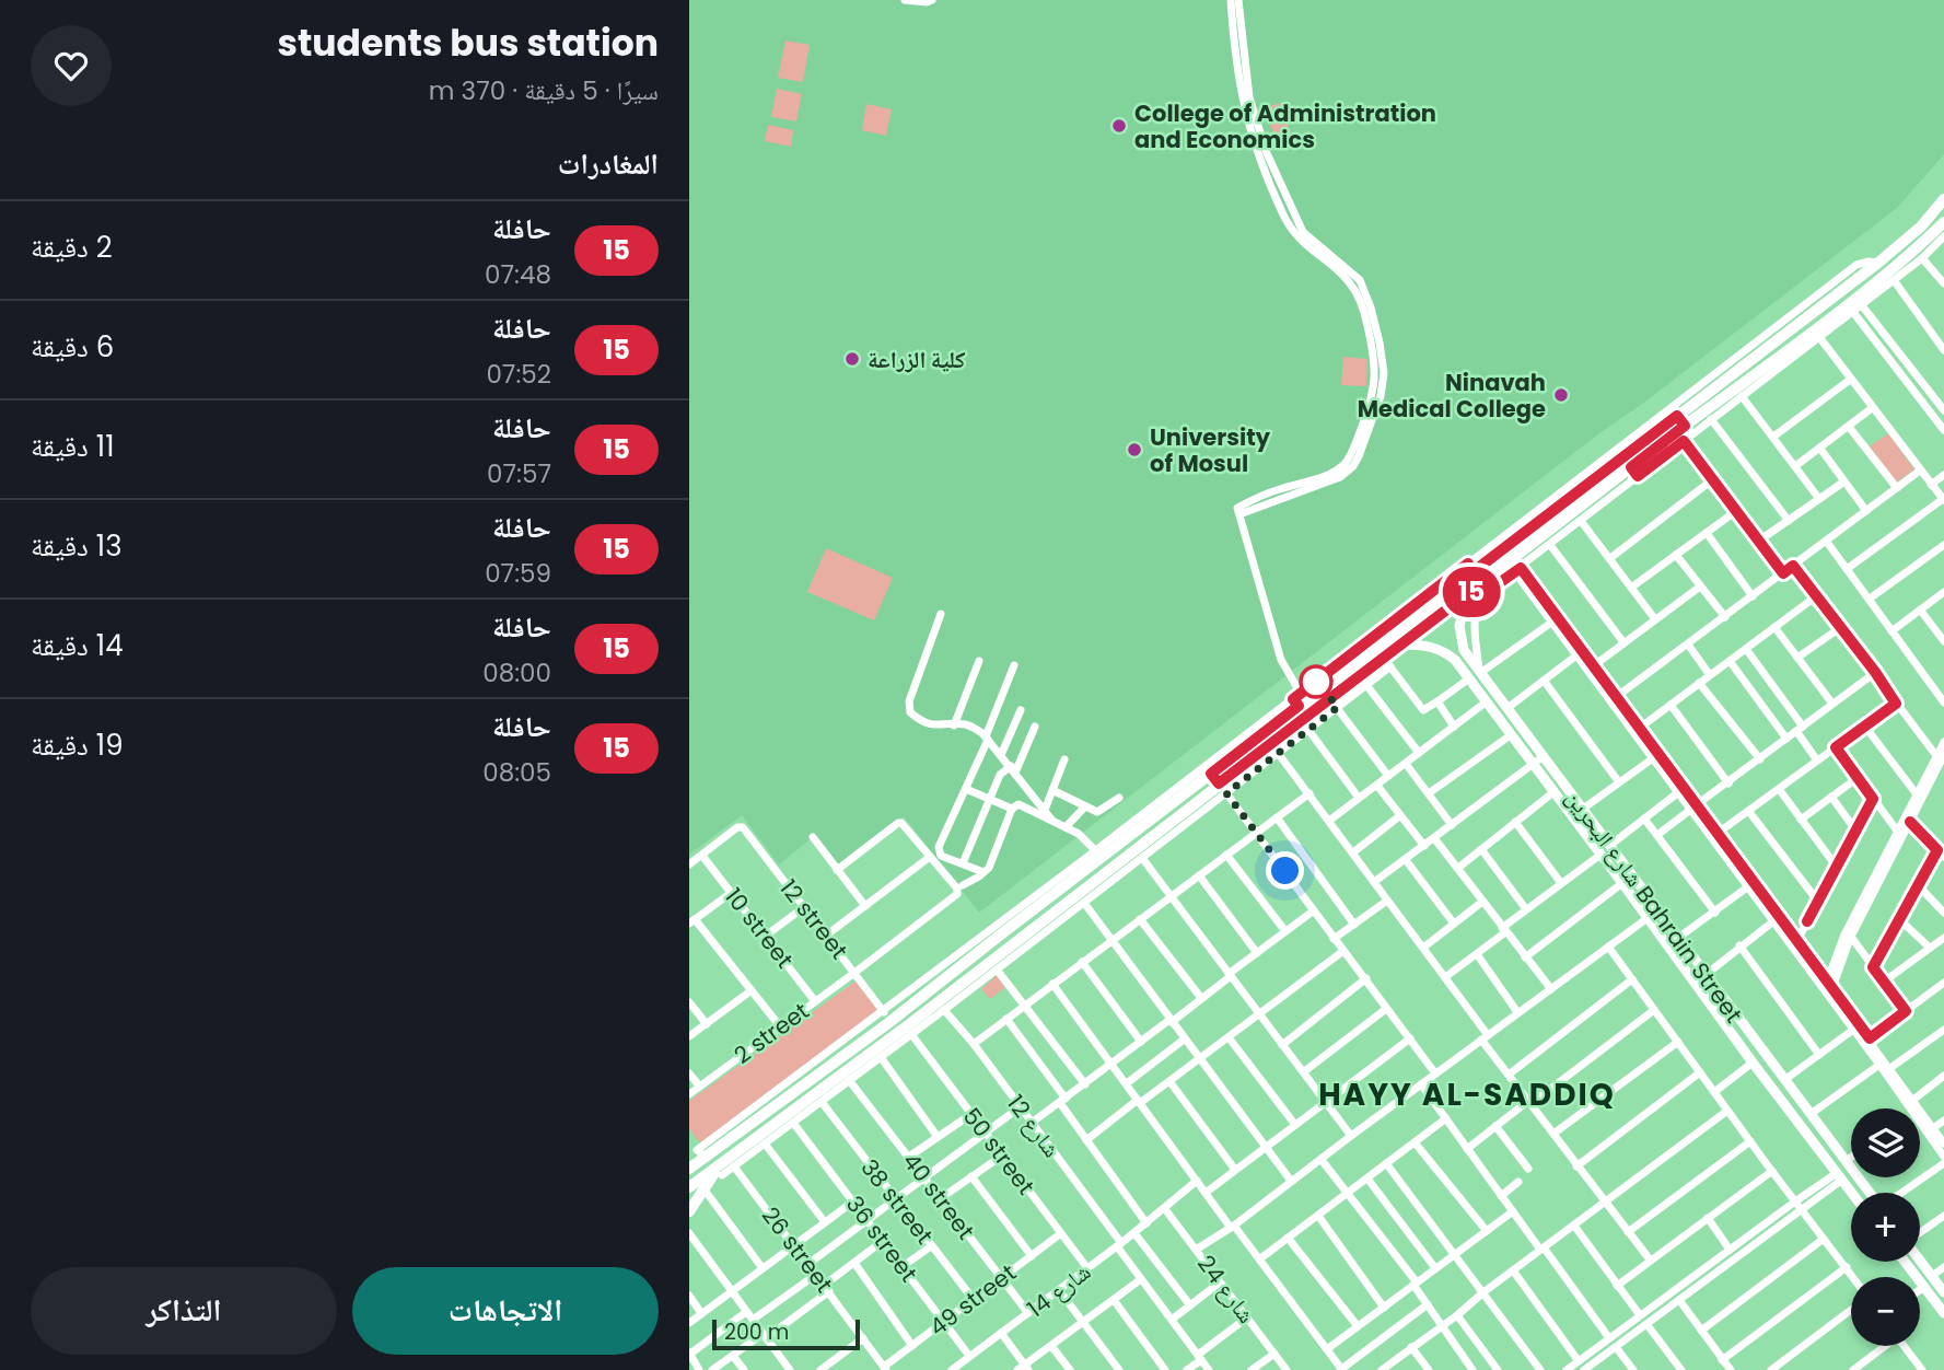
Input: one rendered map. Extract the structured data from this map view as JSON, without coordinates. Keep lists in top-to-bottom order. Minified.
{"streets":{"main road":["شارع البحرين Bahrain Street"],"street":["12 street","10 street","2 street","شارع 12","50 street","40 street","38 street","36 street","26 street","شارع 24","شارع 14","49 street"]},"crossings":[["12 street","10 street"],["12 street","2 street"],["10 street","2 street"],["شارع 12","شارع 14"],["50 street","شارع 14"],["50 street","49 street"],["40 street","شارع 14"],["40 street","49 street"],["38 street","49 street"],["36 street","شارع 14"],["36 street","49 street"],["26 street","49 street"],["شارع 24","شارع 14"]],"districts":["HAYY AL-SADDIQ"],"places":["College of Administration and Economics","كلية الزراعة","Ninavah Medical College","University of Mosul"],"lines":["bus line 15"],"scale_bar":"200 m","page":{"on_map":"15","heading":[["students bus station","سيرًا · 5 دقيقة · 370 m"],"المغادرات"],"list":[{"mark":"15","name":"حافلة","note":"07:48","value":"2 دقيقة"},{"mark":"15","name":"حافلة","note":"07:52","value":"6 دقيقة"},{"mark":"15","name":"حافلة","note":"07:57","value":"11 دقيقة"},{"mark":"15","name":"حافلة","note":"07:59","value":"13 دقيقة"},{"mark":"15","name":"حافلة","note":"08:00","value":"14 دقيقة"},{"mark":"15","name":"حافلة","note":"08:05","value":"19 دقيقة"}],"map_buttons":["+","−"],"buttons":["الاتجاهات","التذاكر"],"scale":"200 m"}}
